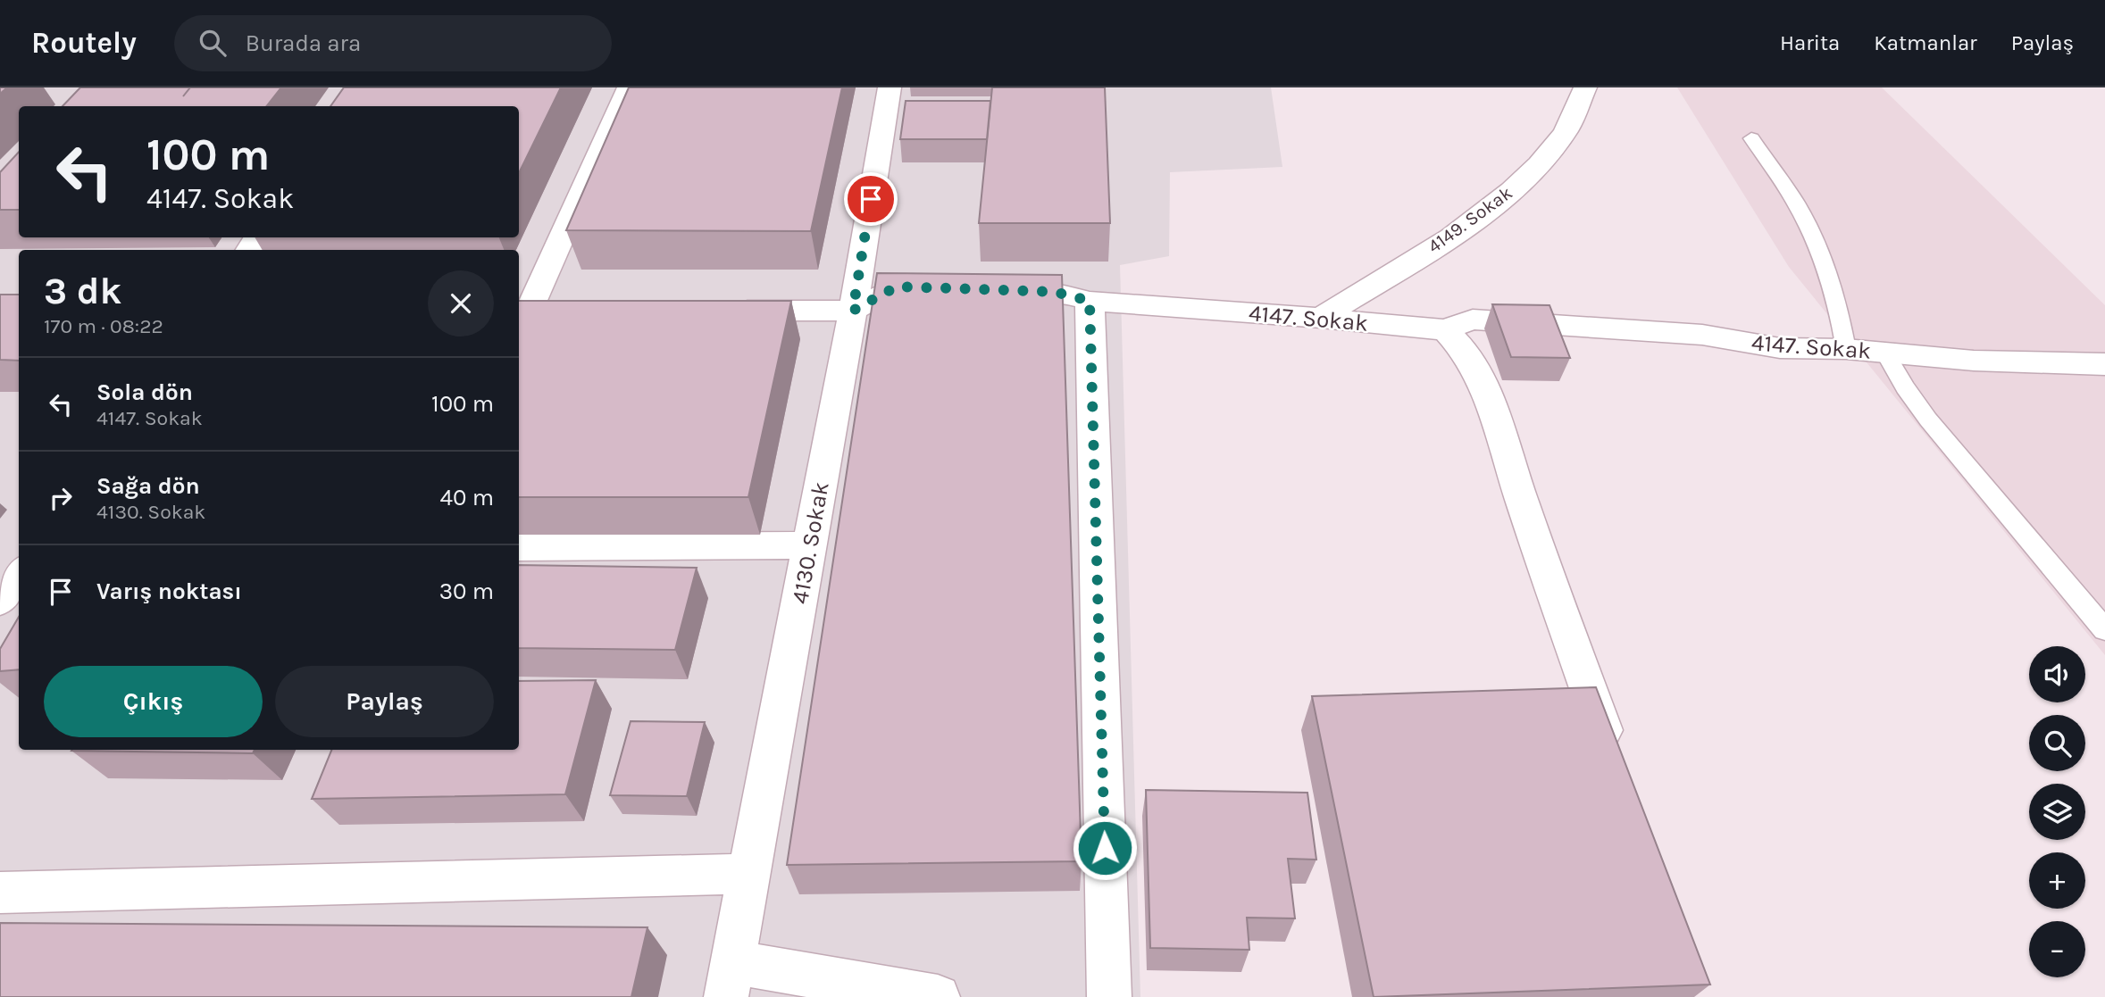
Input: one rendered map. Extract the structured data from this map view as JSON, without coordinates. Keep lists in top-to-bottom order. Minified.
{"streets":{"street":["4149. Sokak","4147. Sokak","4130. Sokak"]},"crossings":[["4149. Sokak","4147. Sokak"]],"page":{"header":"Routely","search":"Burada ara","nav":["Harita","Katmanlar","Paylaş"],"turn":["100 m","4147. Sokak"],"heading":["3 dk","170 m · 08:22"],"list":[{"name":"Sola dön","note":"4147. Sokak","value":"100 m"},{"name":"Sağa dön","note":"4130. Sokak","value":"40 m"},{"name":"Varış noktası","value":"30 m"}],"map_buttons":["+","−"],"buttons":["Çıkış","Paylaş"]}}
